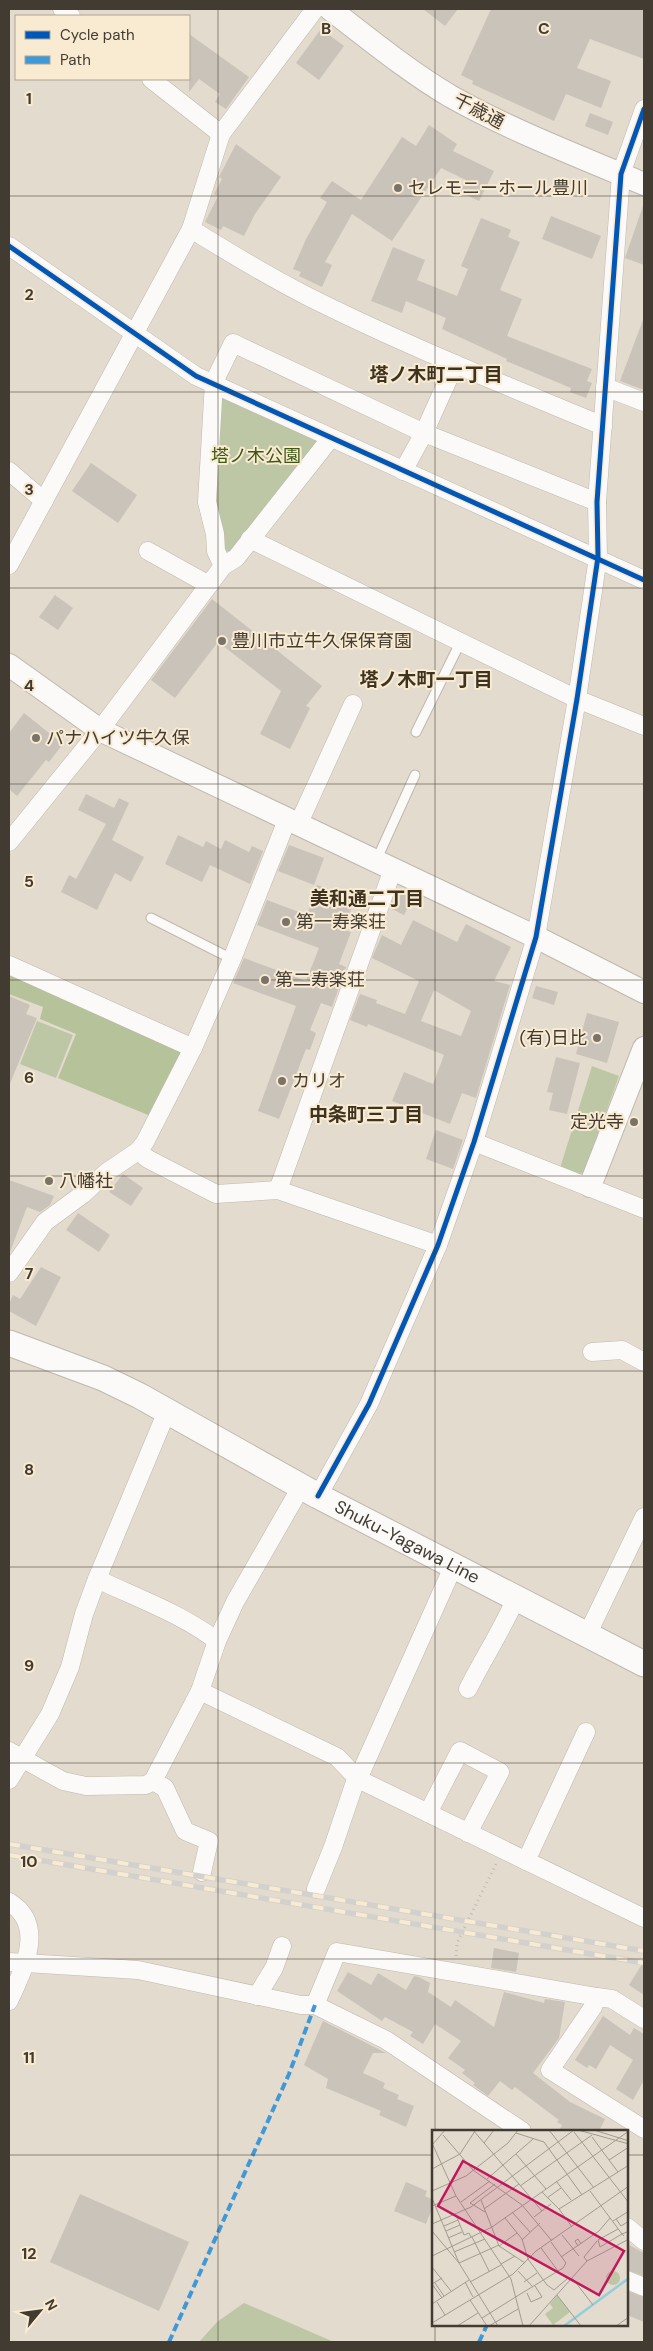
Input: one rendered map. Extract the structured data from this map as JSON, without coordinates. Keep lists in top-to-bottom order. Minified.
{"streets":{"main road":["Shuku-Yagawa Line"],"street":["千歳通"]},"districts":["塔ノ木町二丁目","塔ノ木町一丁目","美和通二丁目","中条町三丁目"],"parks":["塔ノ木公園"],"places":["セレモニーホール豊川","豊川市立牛久保保育園","パナハイツ牛久保","第一寿楽荘","第二寿楽荘","(有)日比","カリオ","定光寺","八幡社"],"legend":["Cycle path","Path"],"north":"top right","grid":{"columns":["B","C"],"rows":["1","2","3","4","5","6","7","8","9","10","11","12"]}}
